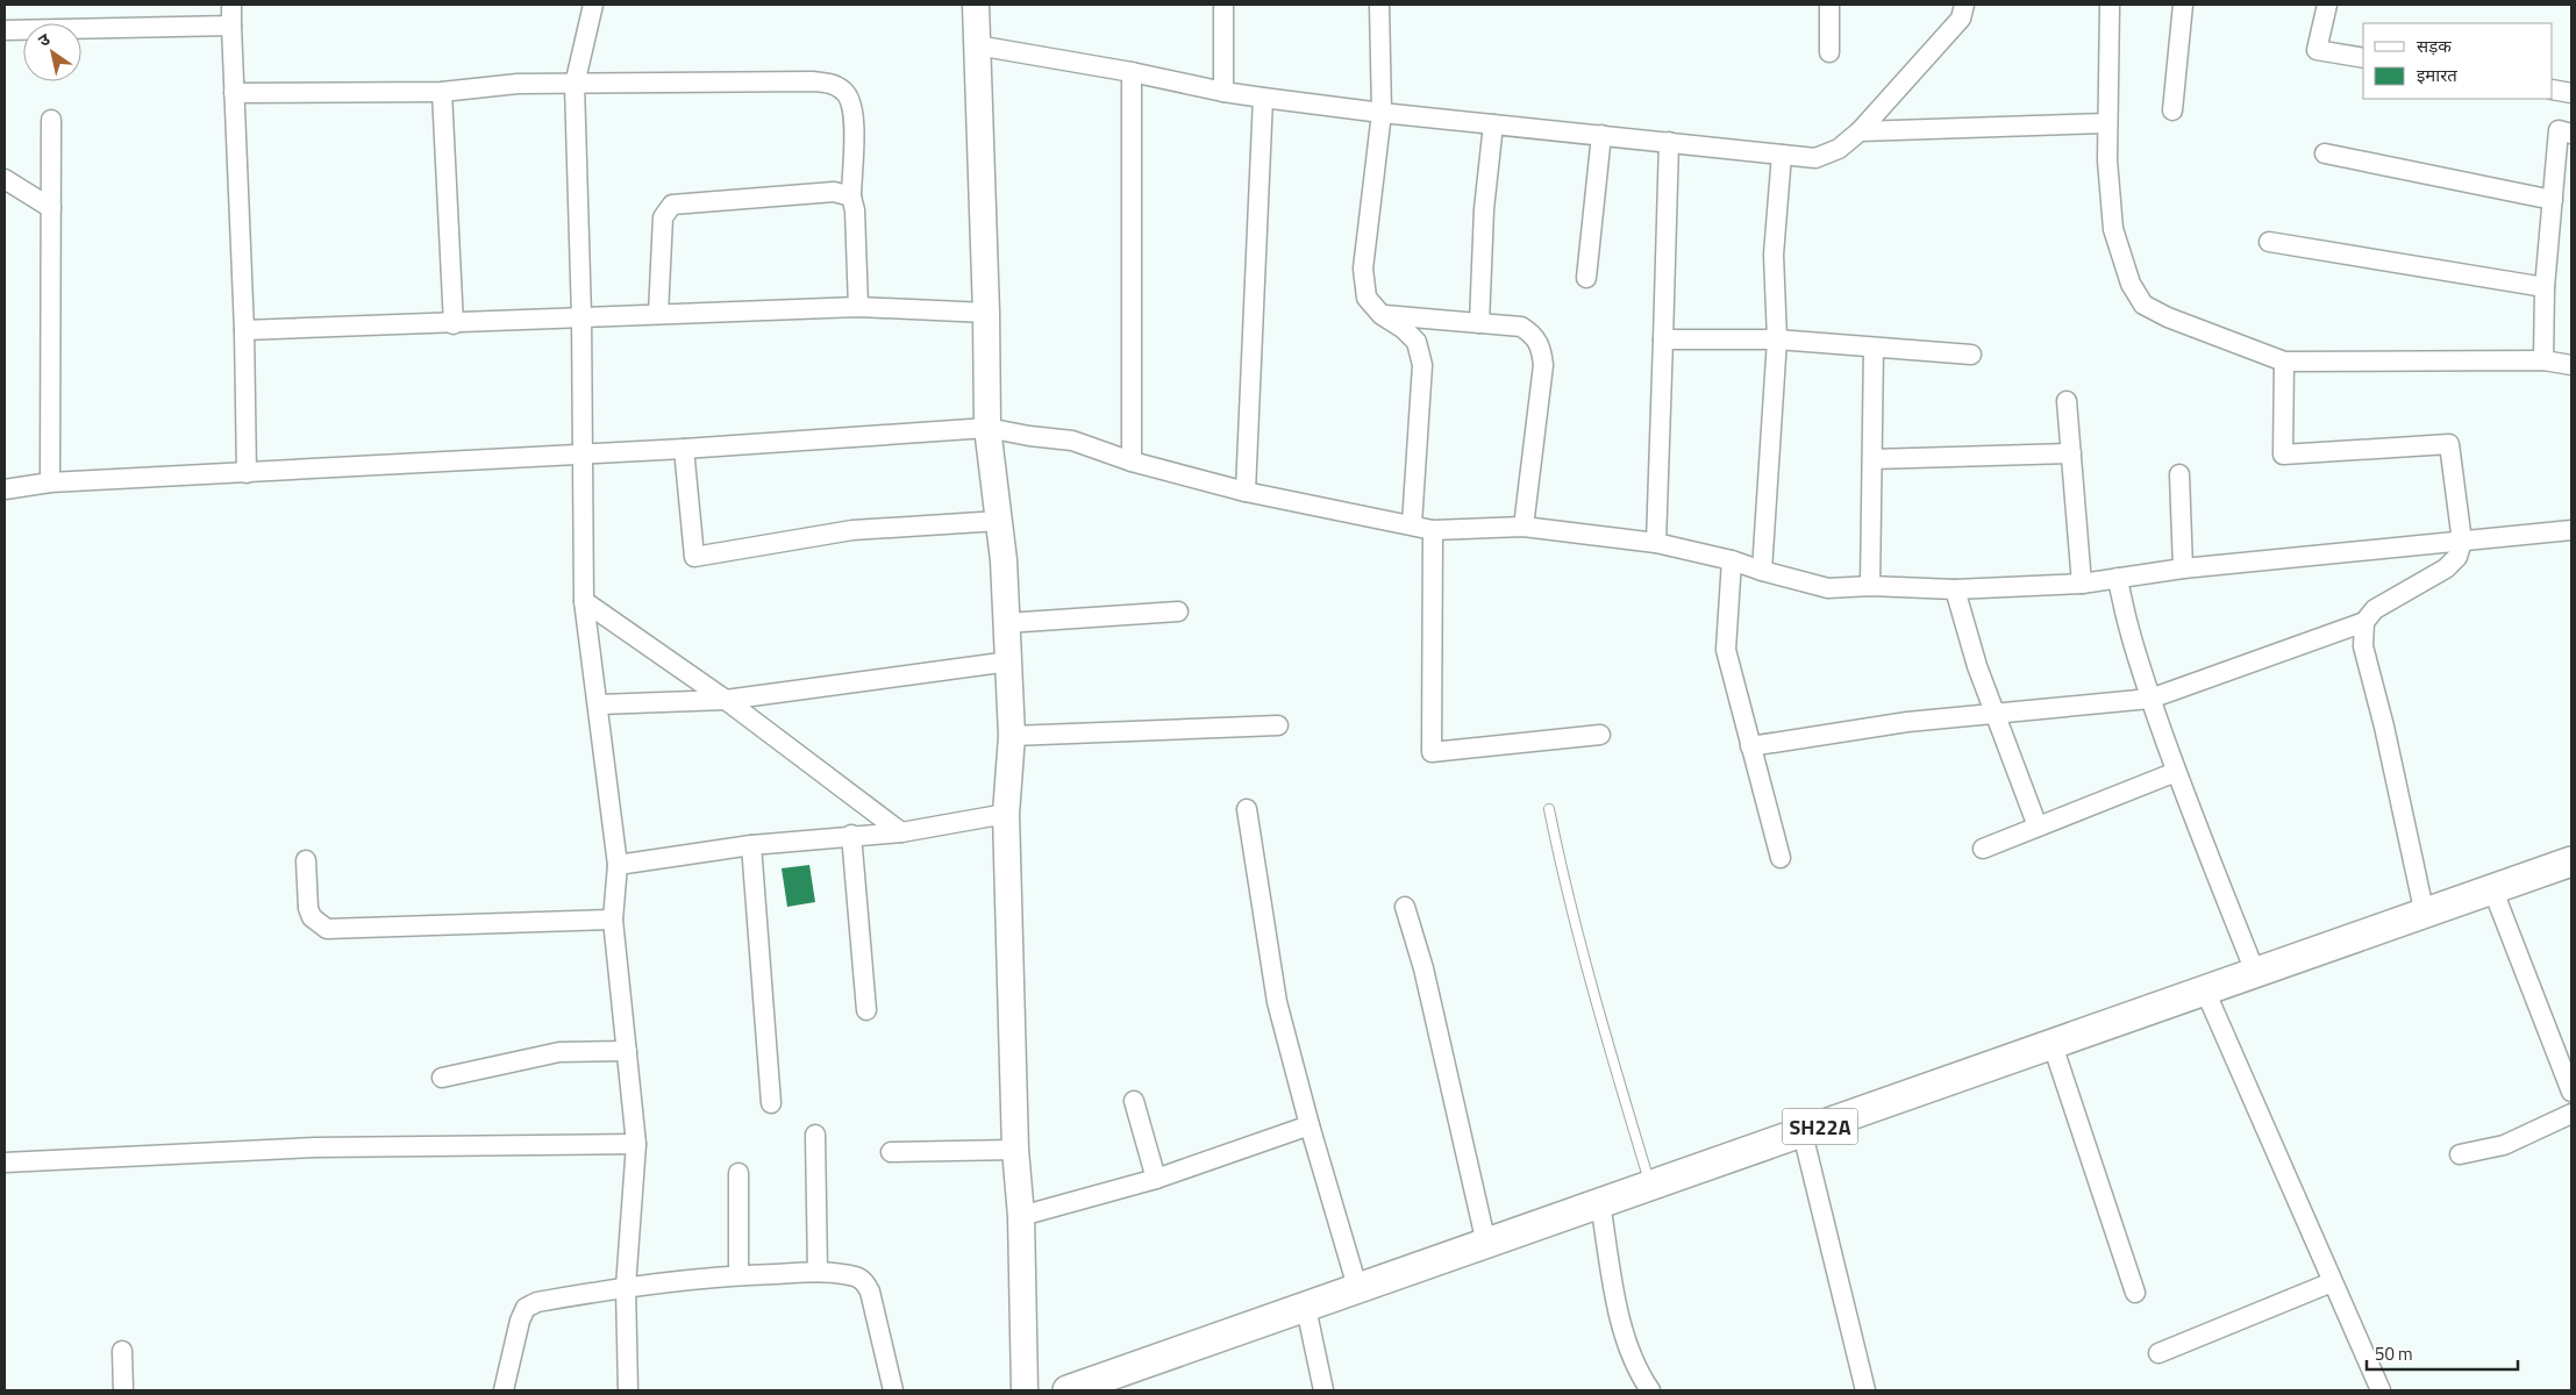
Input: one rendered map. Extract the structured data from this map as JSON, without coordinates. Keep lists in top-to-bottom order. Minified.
{"streets":{"main road":["SH22A"]},"legend":["सड़क","इमारत"],"scale_bar":"50 m","north":"top left"}
